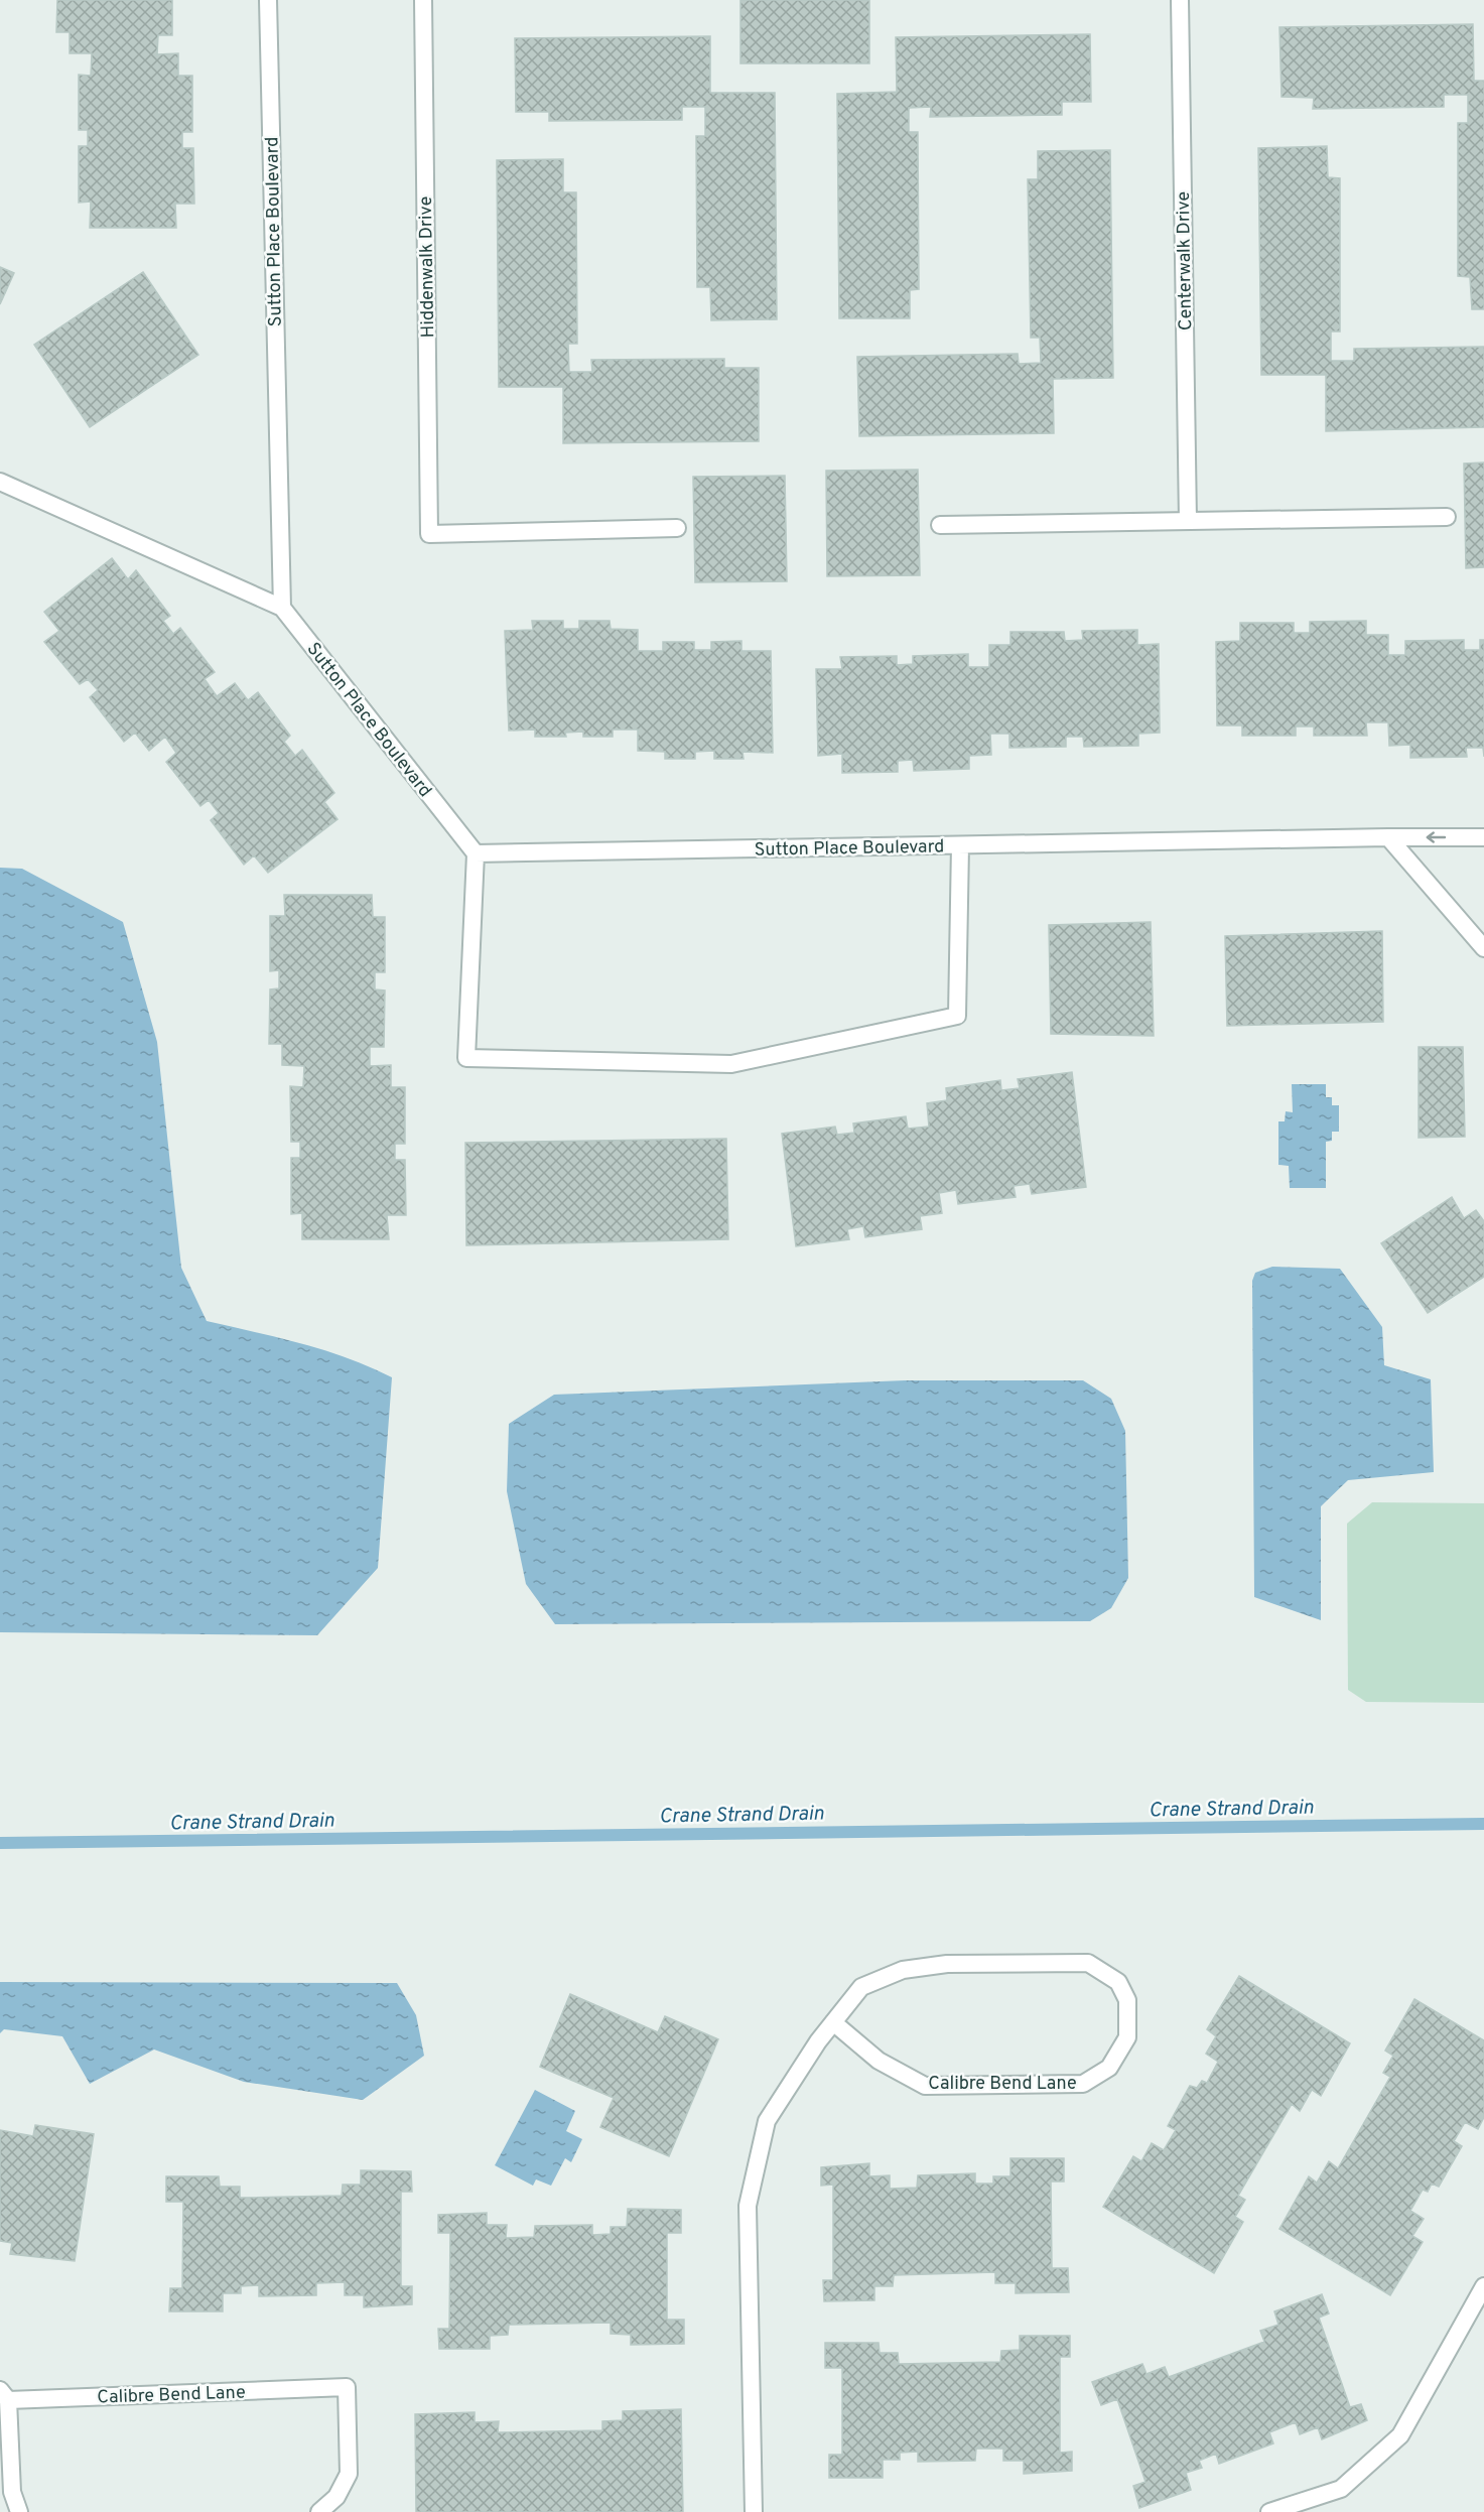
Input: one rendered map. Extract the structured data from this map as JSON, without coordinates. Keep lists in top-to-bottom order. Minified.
{"streets":{"lane":["Sutton Place Boulevard","Centerwalk Drive","Hiddenwalk Drive","Calibre Bend Lane"]},"water":["Crane Strand Drain"]}
